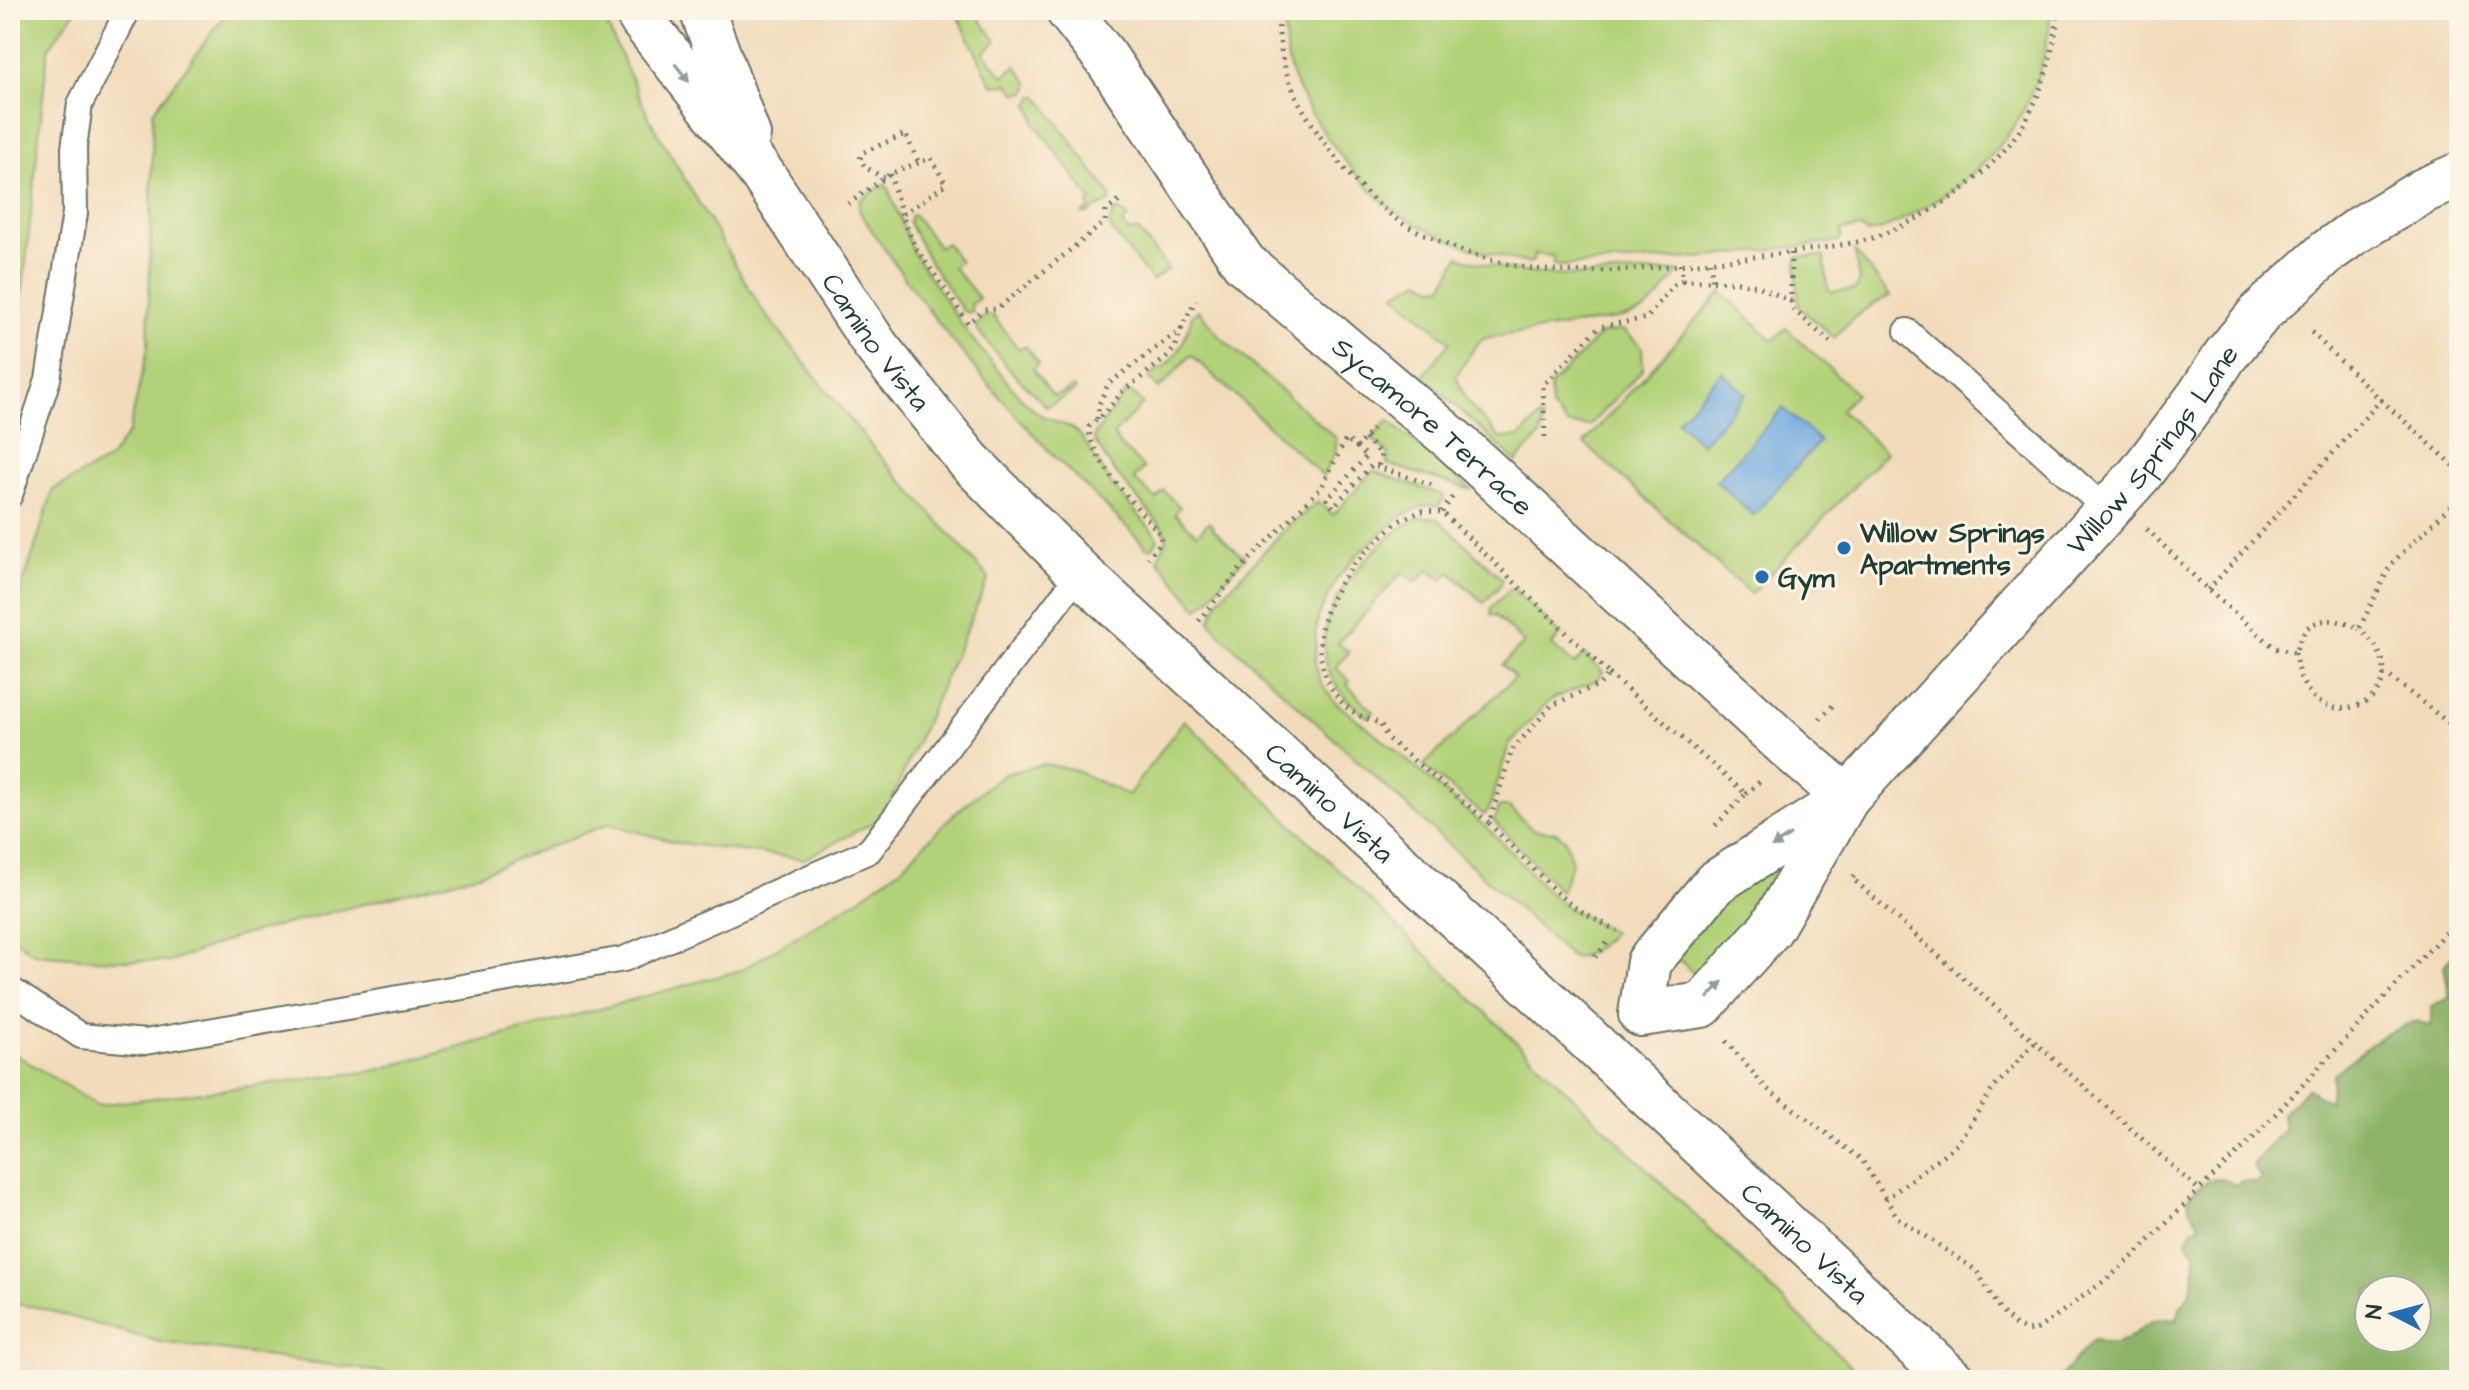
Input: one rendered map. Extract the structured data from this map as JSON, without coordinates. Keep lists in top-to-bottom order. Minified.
{"streets":{"street":["Camino Vista","Sycamore Terrace","Willow Springs Lane"]},"crossings":[["Sycamore Terrace","Willow Springs Lane"]],"places":["Willow Springs Apartments","Gym"],"north":"left"}
